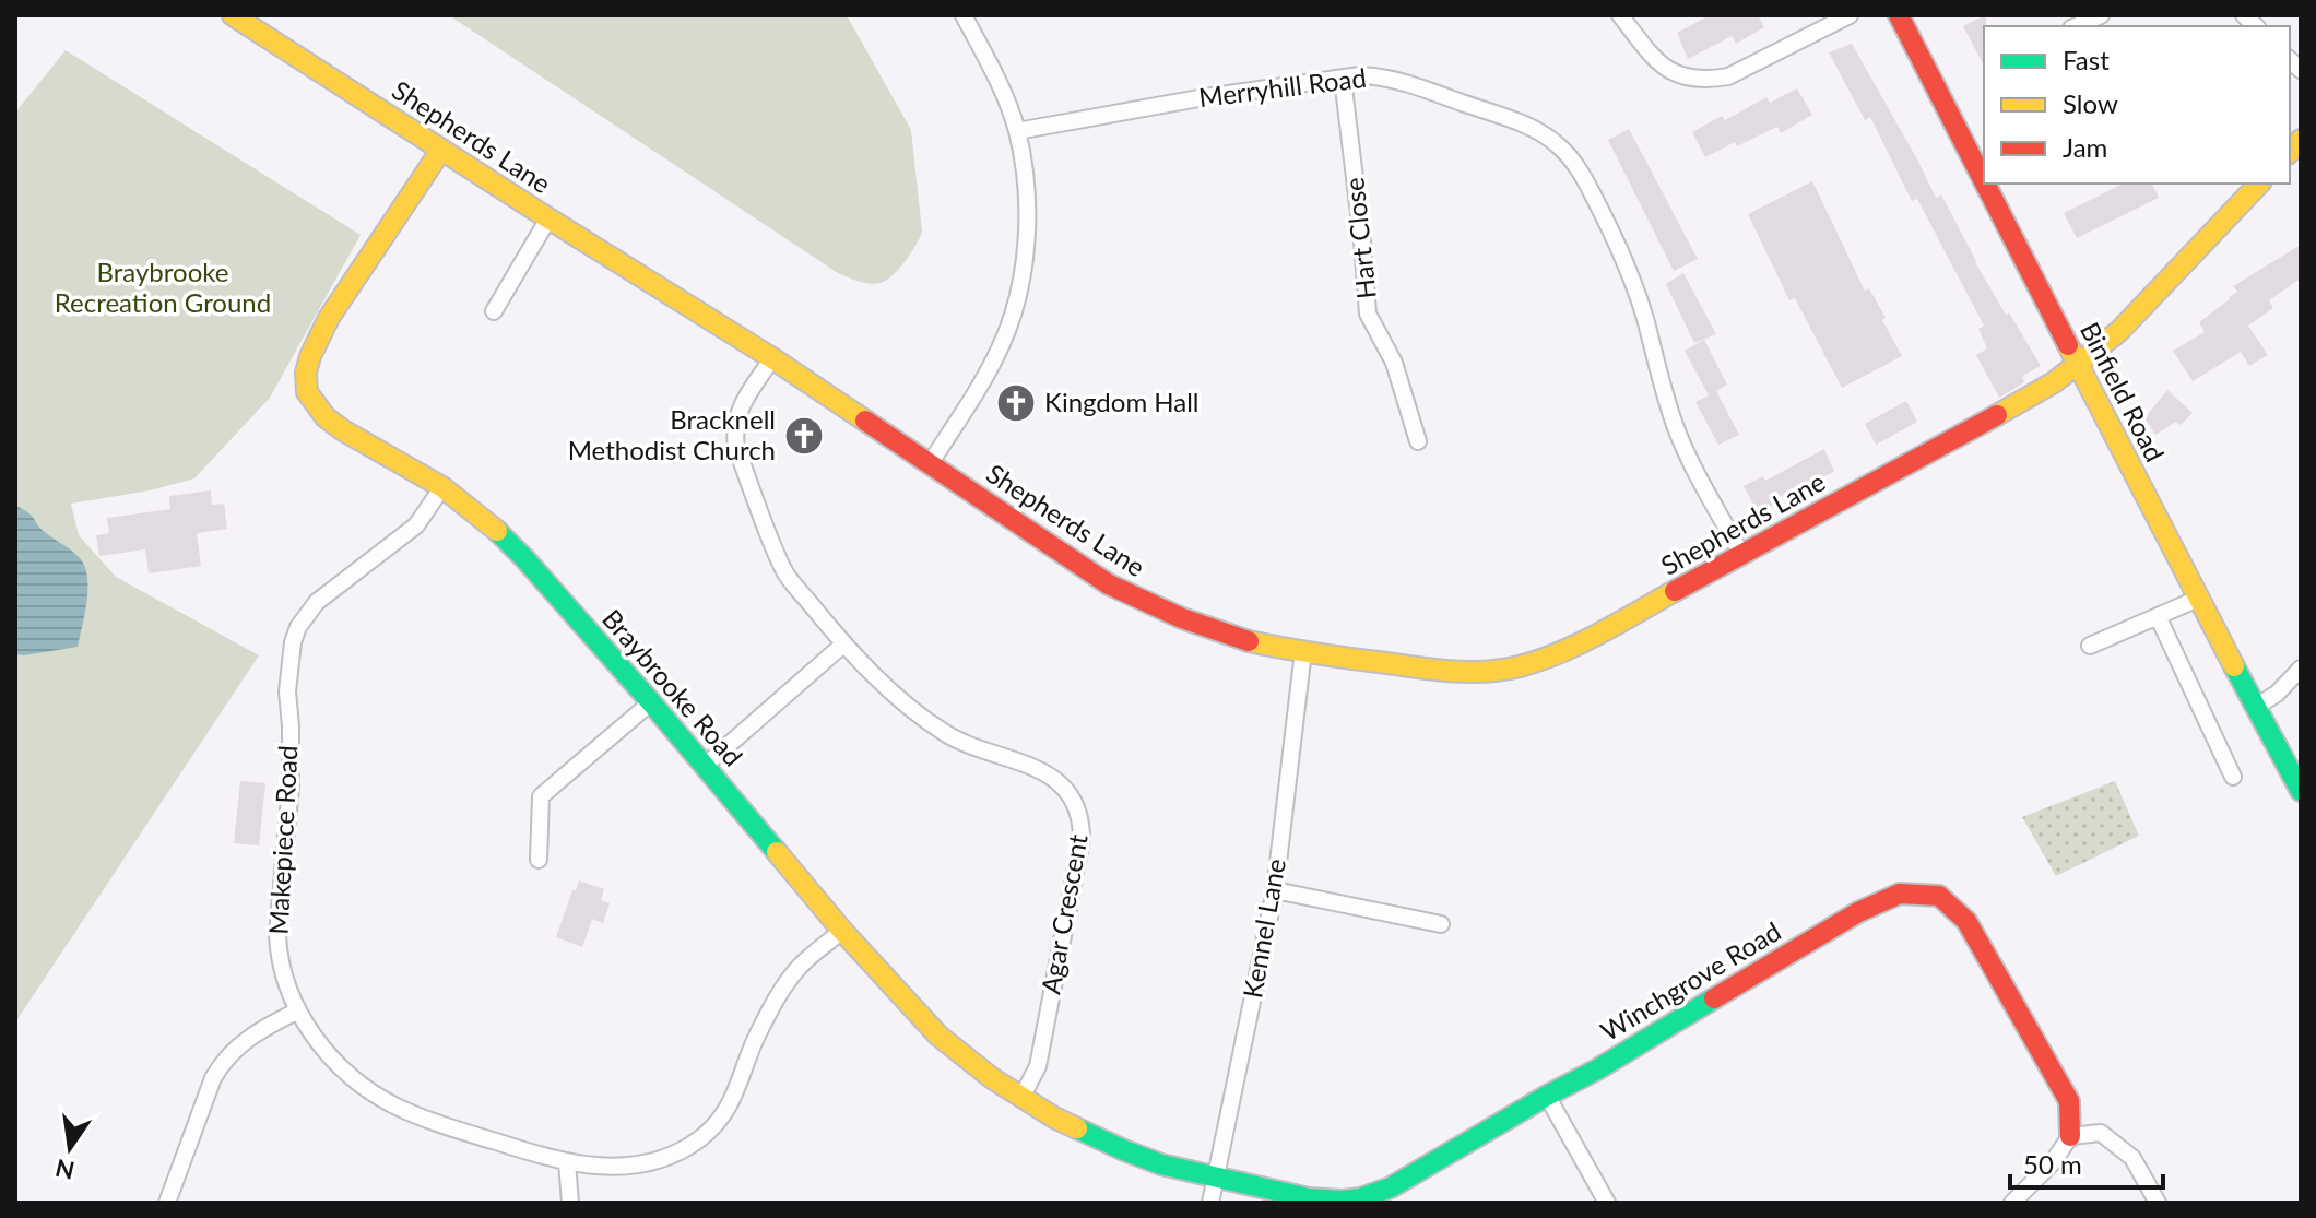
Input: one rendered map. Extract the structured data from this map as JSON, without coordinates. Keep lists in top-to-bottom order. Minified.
{"streets":{"street":["Merryhill Road","Shepherds Lane","Hart Close","Binfield Road","Braybrooke Road","Makepiece Road","Agar Crescent","Kennel Lane","Winchgrove Road"]},"crossings":[["Merryhill Road","Shepherds Lane"],["Merryhill Road","Hart Close"],["Shepherds Lane","Binfield Road"],["Shepherds Lane","Braybrooke Road"],["Shepherds Lane","Agar Crescent"],["Shepherds Lane","Kennel Lane"],["Braybrooke Road","Makepiece Road"],["Braybrooke Road","Agar Crescent"],["Braybrooke Road","Kennel Lane"],["Braybrooke Road","Winchgrove Road"],["Kennel Lane","Winchgrove Road"]],"parks":["Braybrooke Recreation Ground"],"places":{"church":["Kingdom Hall","Bracknell Methodist Church"]},"legend":["Fast","Slow","Jam"],"scale_bar":"50 m","north":"bottom"}
